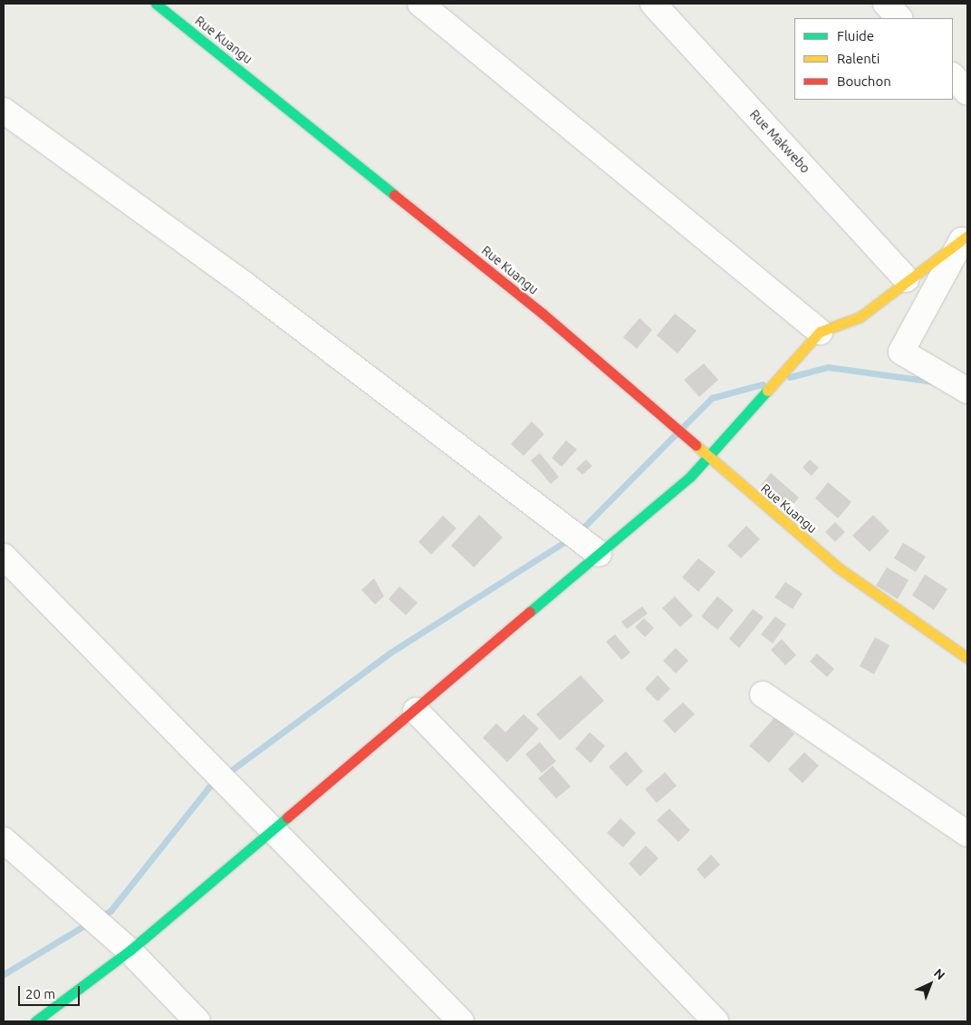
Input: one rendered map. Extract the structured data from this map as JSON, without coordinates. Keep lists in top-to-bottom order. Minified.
{"streets":{"street":["Rue Kuangu","Rue Makwebo"]},"legend":["Fluide","Ralenti","Bouchon"],"scale_bar":"20 m","north":"top right"}
